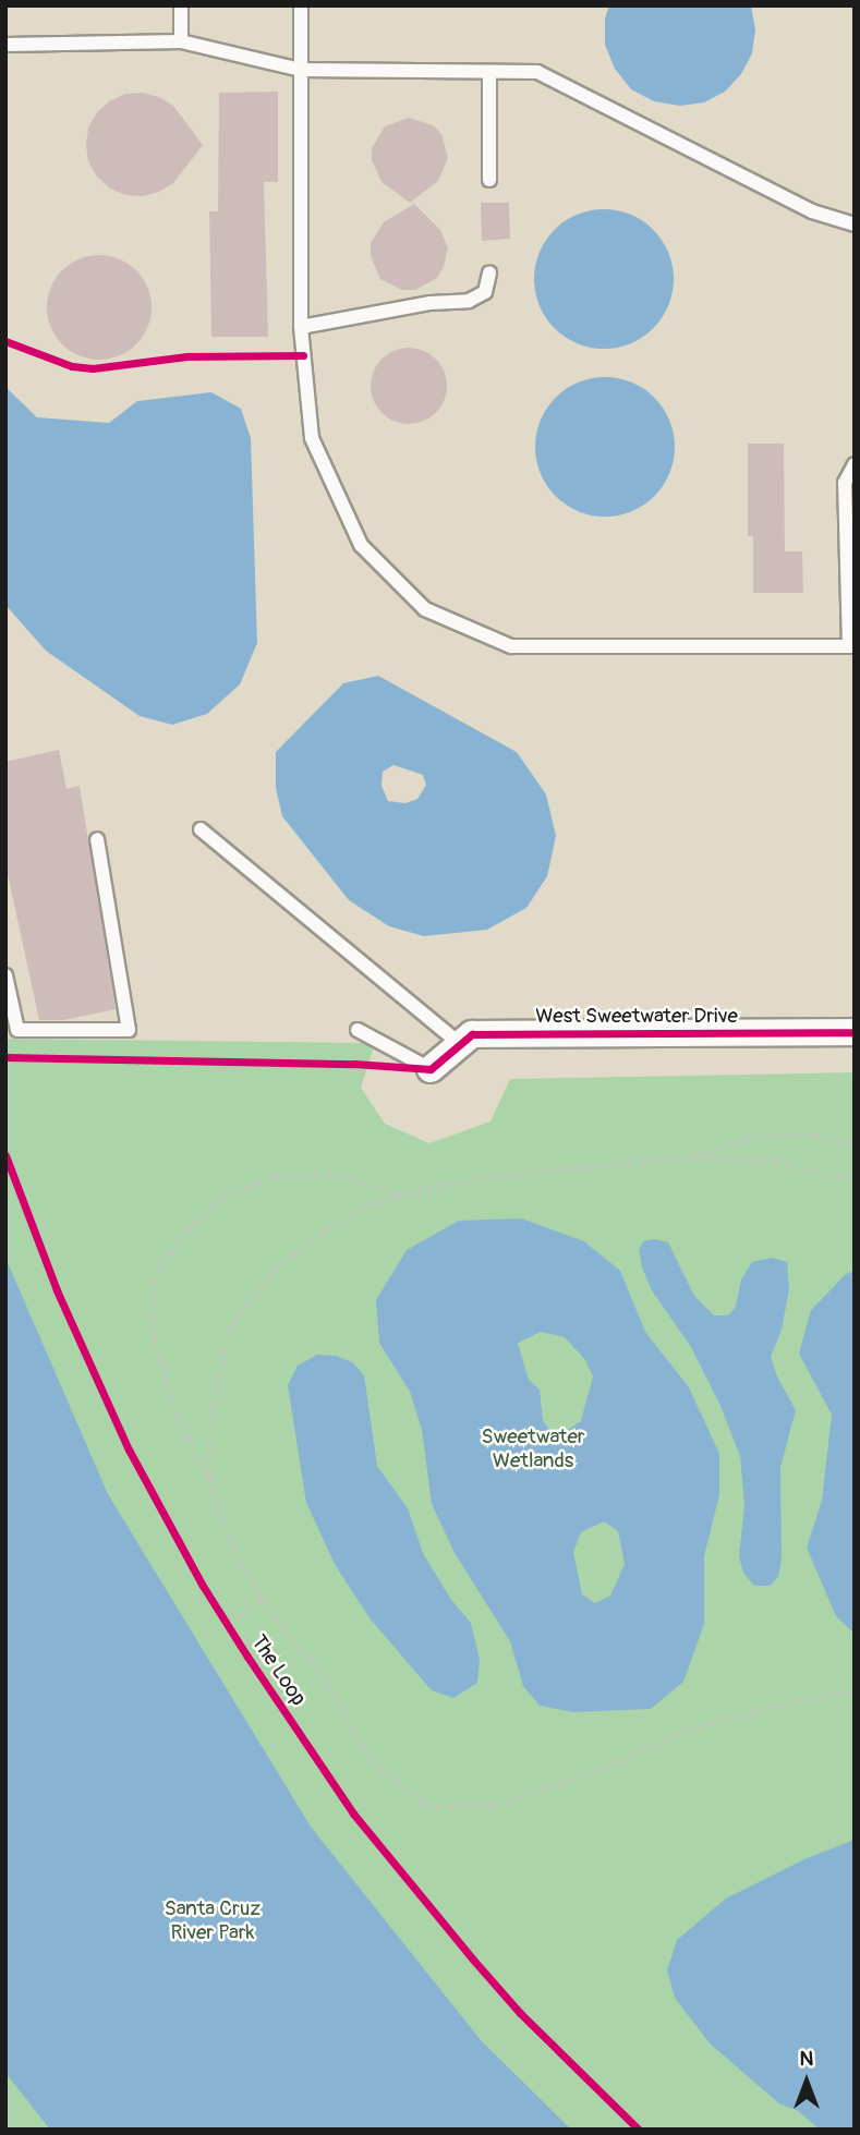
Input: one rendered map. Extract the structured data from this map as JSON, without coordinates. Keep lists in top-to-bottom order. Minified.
{"streets":{"street":["West Sweetwater Drive"],"cycle path":["The Loop"]},"parks":["Sweetwater Wetlands","Santa Cruz River Park"],"north":"top"}
